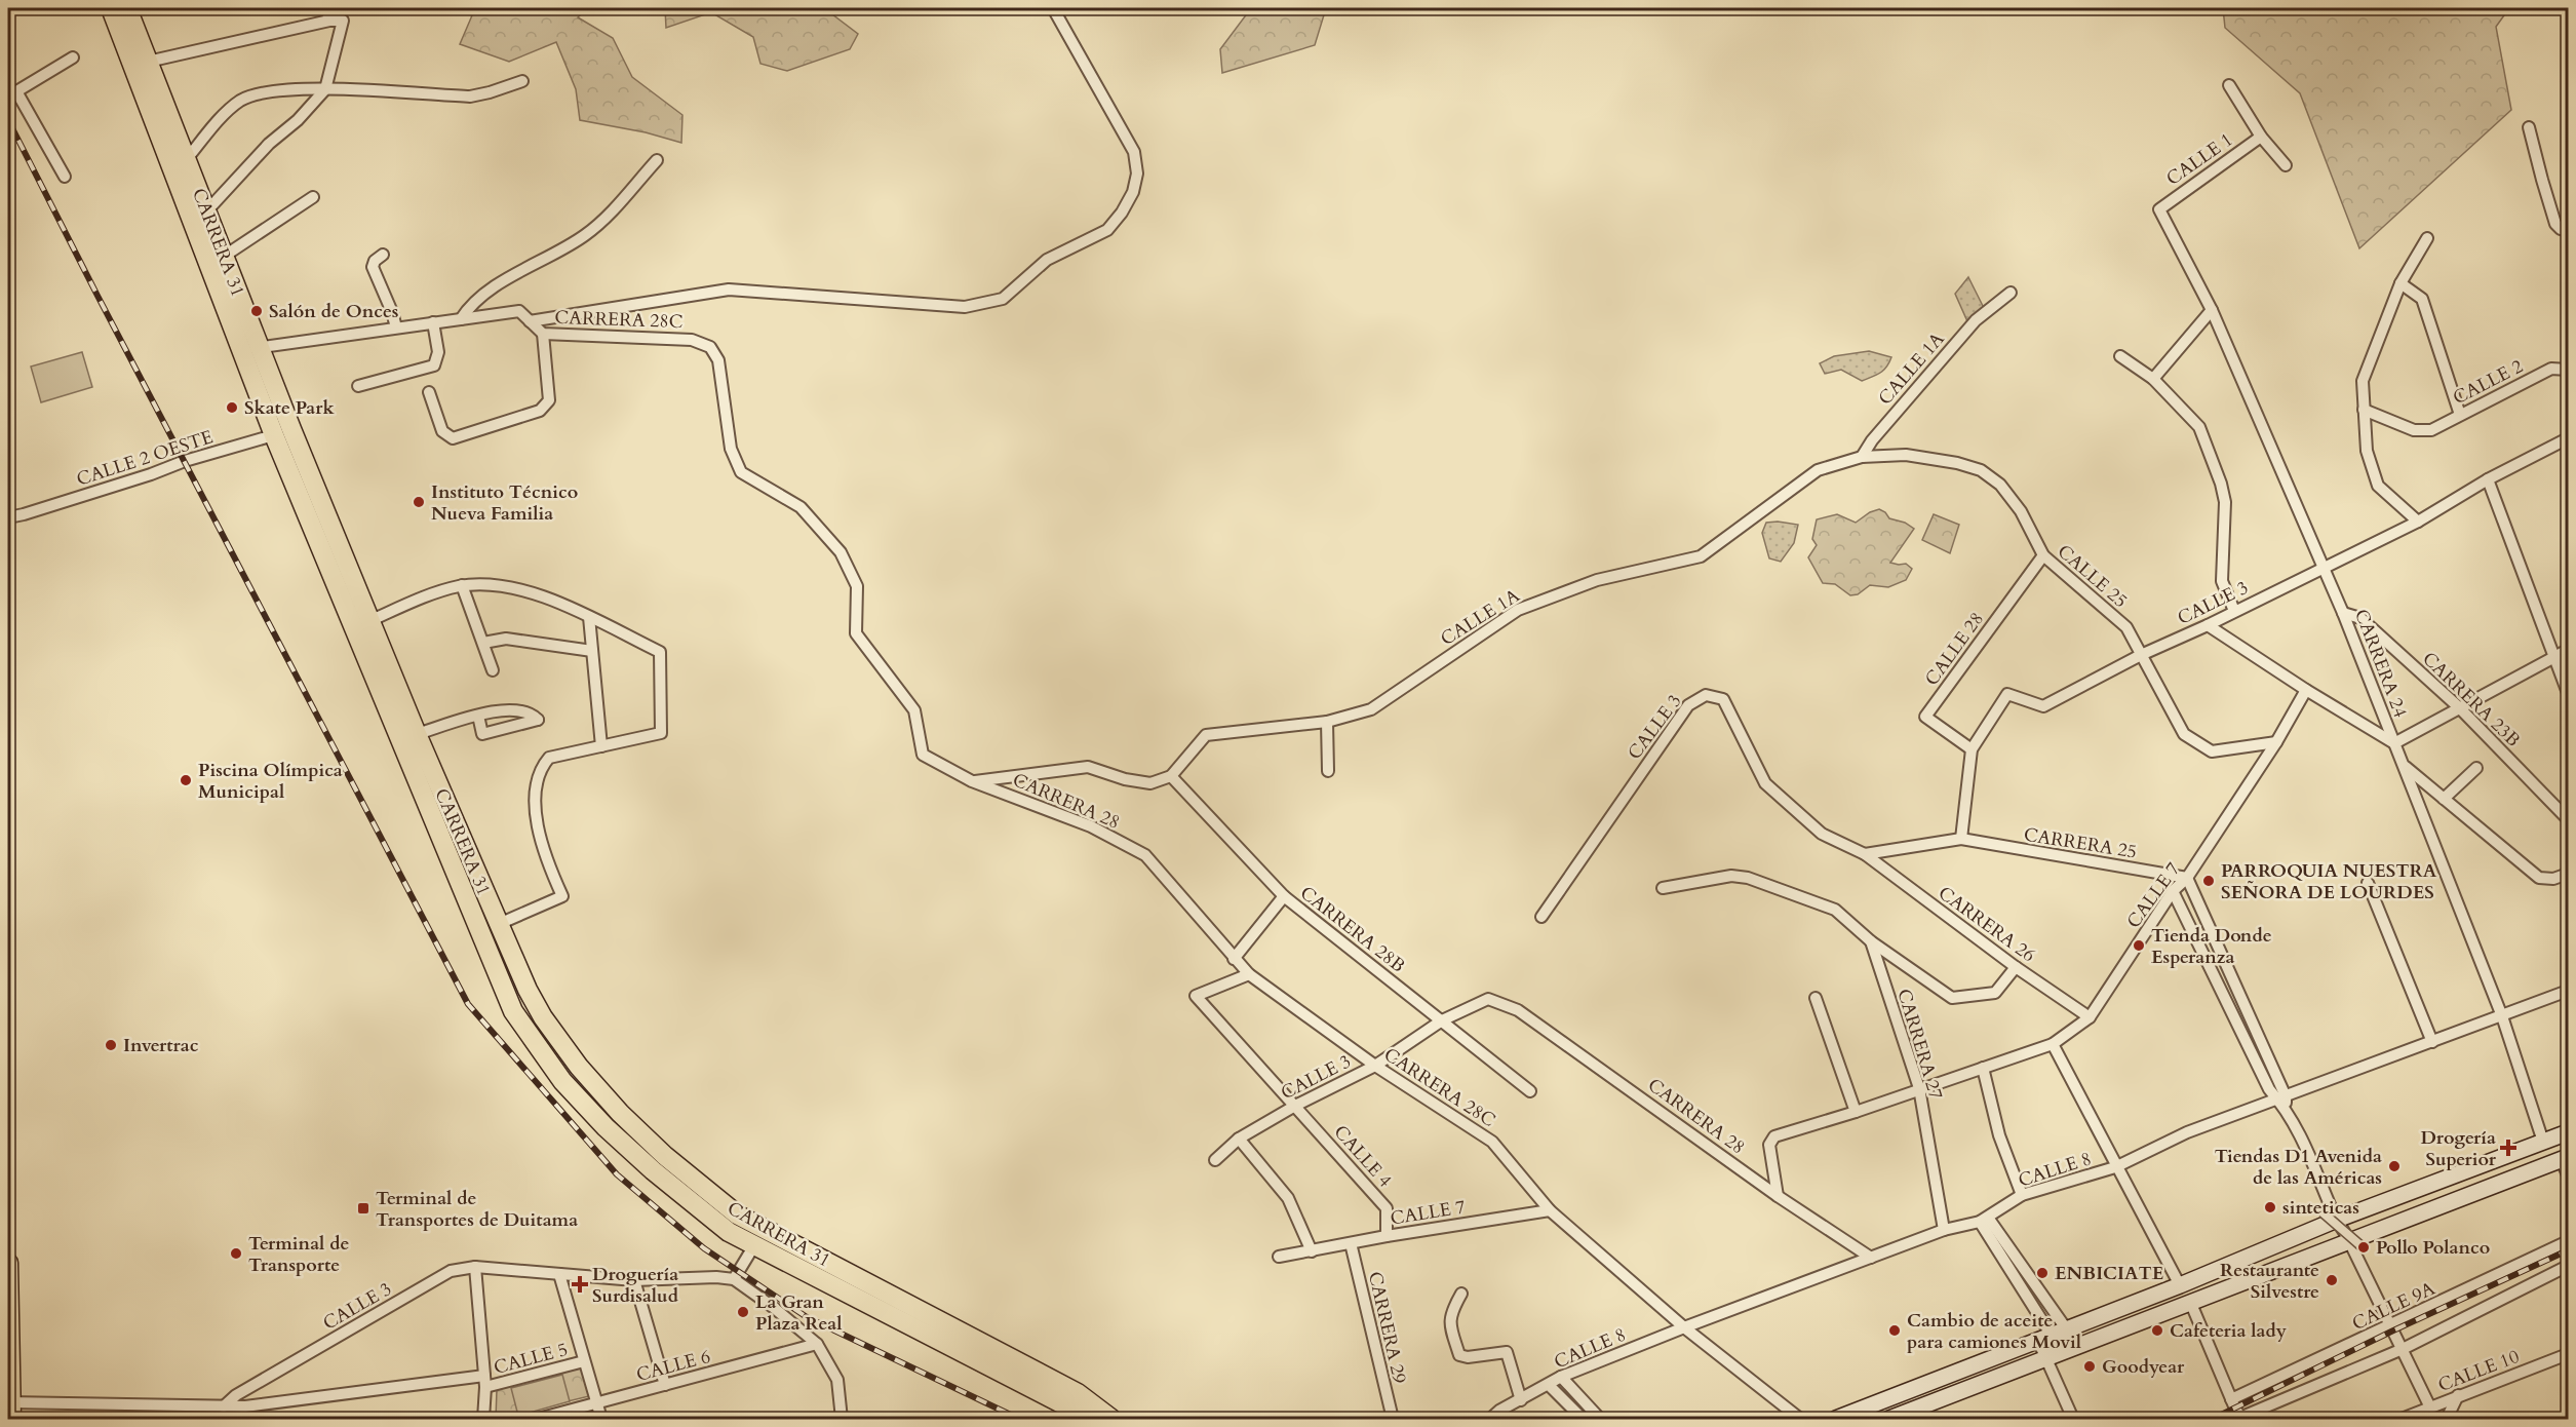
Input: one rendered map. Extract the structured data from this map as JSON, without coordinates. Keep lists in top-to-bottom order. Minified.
{"streets":{"highway":["CARRERA 31"],"street":["CALLE 1","CARRERA 28C","CALLE 1A","CALLE 2","CALLE 2 OESTE","CALLE 25","CALLE 3","CALLE 28","CARRERA 24","CARRERA 23B","CARRERA 28","CARRERA 25","CALLE 7","CARRERA 26","CARRERA 28B","CARRERA 27","CALLE 4","CALLE 8","CALLE 9A","CARRERA 29","CALLE 5","CALLE 6","CALLE 10"]},"crossings":[["CALLE 1","CARRERA 24"],["CARRERA 31","CARRERA 28C"],["CARRERA 31","CALLE 2 OESTE"],["CARRERA 28C","CALLE 3"],["CARRERA 28C","CARRERA 28"],["CARRERA 28C","CALLE 7"],["CARRERA 28C","CALLE 8"],["CALLE 1A","CALLE 25"],["CALLE 1A","CARRERA 28B"],["CALLE 25","CALLE 3"],["CALLE 25","CALLE 28"],["CALLE 25","CALLE 7"],["CALLE 3","CALLE 28"],["CALLE 3","CARRERA 24"],["CALLE 3","CARRERA 28"],["CALLE 3","CARRERA 25"],["CALLE 3","CARRERA 26"],["CALLE 3","CARRERA 28B"],["CALLE 3","CALLE 4"],["CARRERA 24","CARRERA 23B"],["CARRERA 24","CALLE 8"],["CARRERA 28","CALLE 7"],["CARRERA 28","CALLE 8"],["CARRERA 25","CALLE 7"],["CARRERA 25","CARRERA 26"],["CALLE 7","CARRERA 26"],["CALLE 7","CARRERA 27"],["CALLE 7","CALLE 4"],["CALLE 7","CARRERA 29"],["CARRERA 26","CARRERA 27"],["CARRERA 27","CALLE 8"]],"places":{"other":["Salón de Onces","Skate Park","Instituto Técnico Nueva Familia","Piscina Olímpica Municipal","PARROQUIA NUESTRA SEÑORA DE LOURDES","Tienda Donde Esperanza","Invertrac","Tiendas D1 Avenida de las Américas","sinteticas","Pollo Polanco","Terminal de Transporte","ENBICIATE","Restaurante Silvestre","La Gran Plaza Real","Cambio de aceite para camiones Movil","Cafeteria lady","Goodyear"],"health":["Drogería Superior","Droguería Surdisalud"],"transit":["Terminal de Transportes de Duitama"]}}
